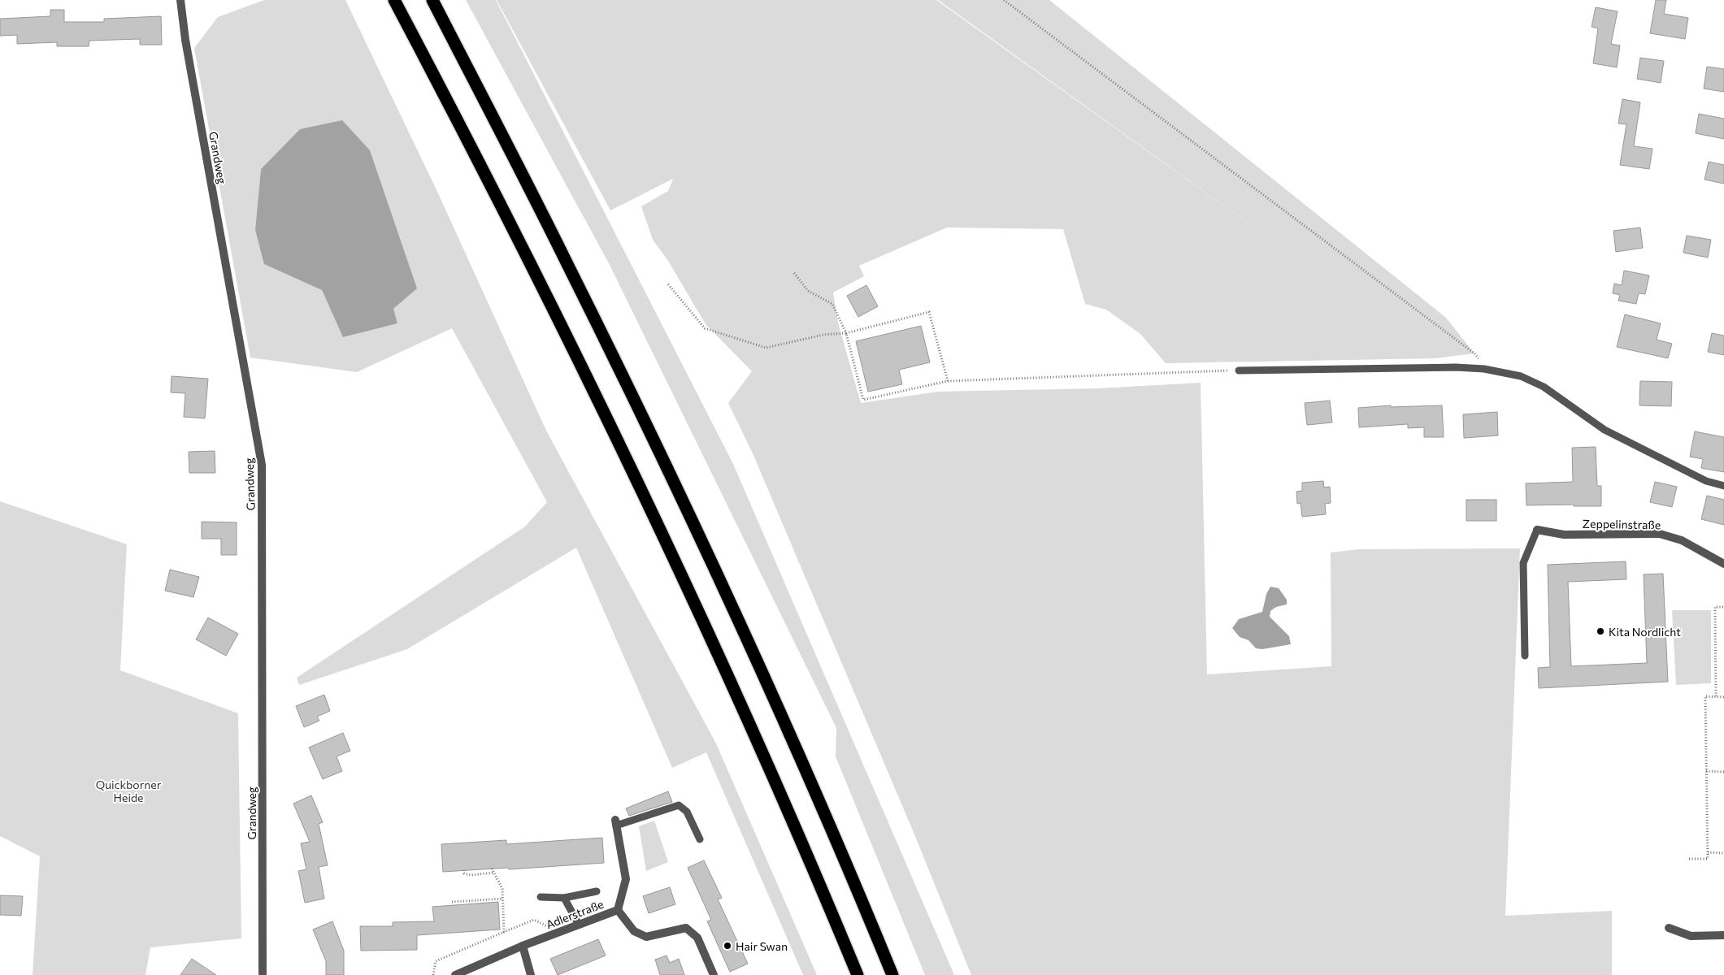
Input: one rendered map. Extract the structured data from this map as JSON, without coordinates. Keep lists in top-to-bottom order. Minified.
{"streets":{"street":["Grandweg","Zeppelinstraße","Adlerstraße"]},"parks":["Quickborner Heide"],"places":["Kita Nordlicht","Hair Swan"]}
